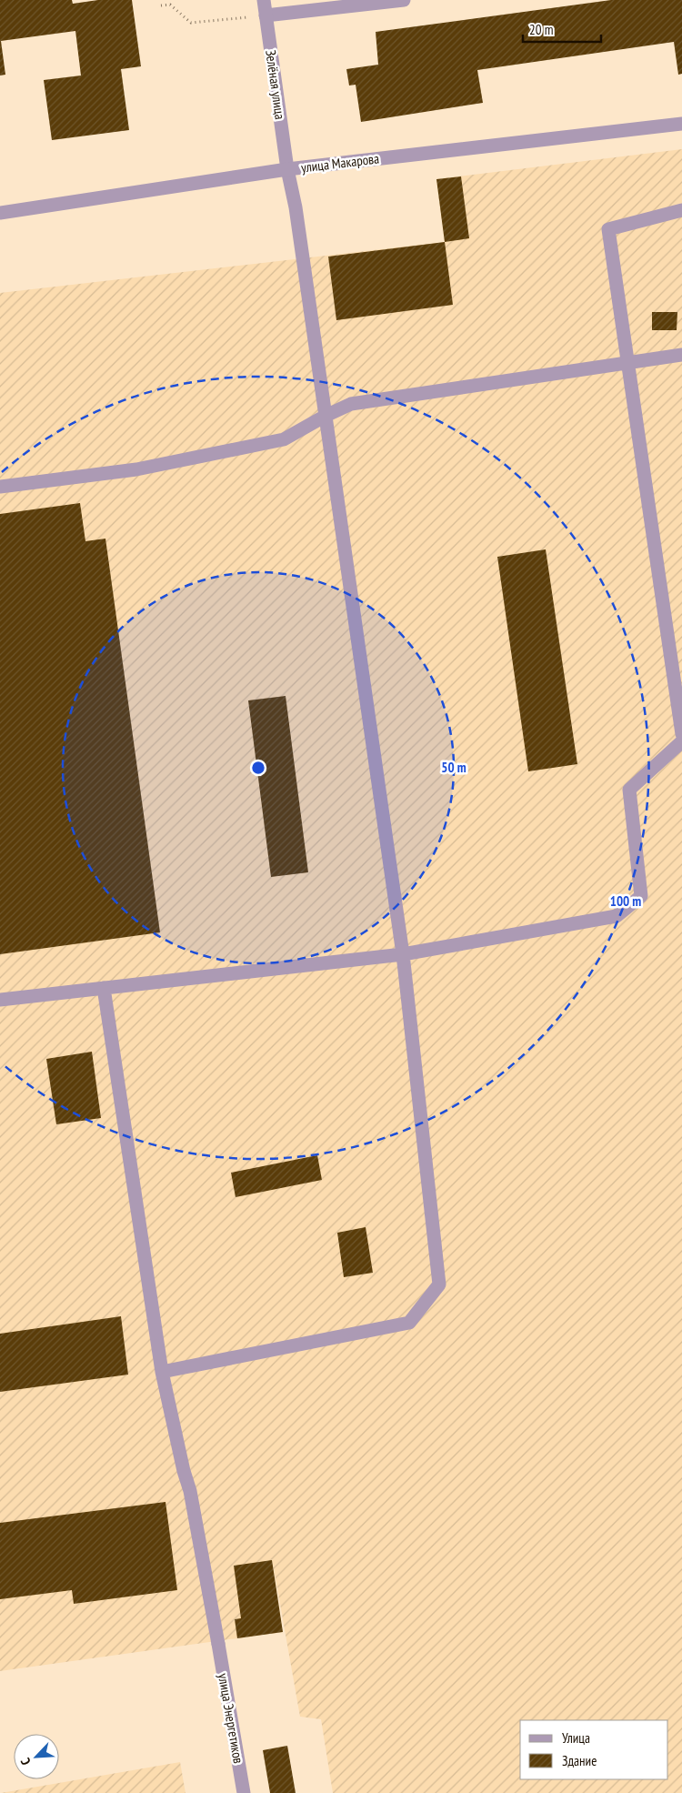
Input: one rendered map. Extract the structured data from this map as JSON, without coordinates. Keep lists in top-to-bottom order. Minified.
{"streets":{"street":["Зелёная улица","улица Макарова","улица Энергетиков"]},"crossings":[["Зелёная улица","улица Макарова"],["Зелёная улица","улица Энергетиков"]],"legend":["Улица","Здание"],"scale_bar":"20 m","north":"bottom left","rings":["50 m","100 m"]}
